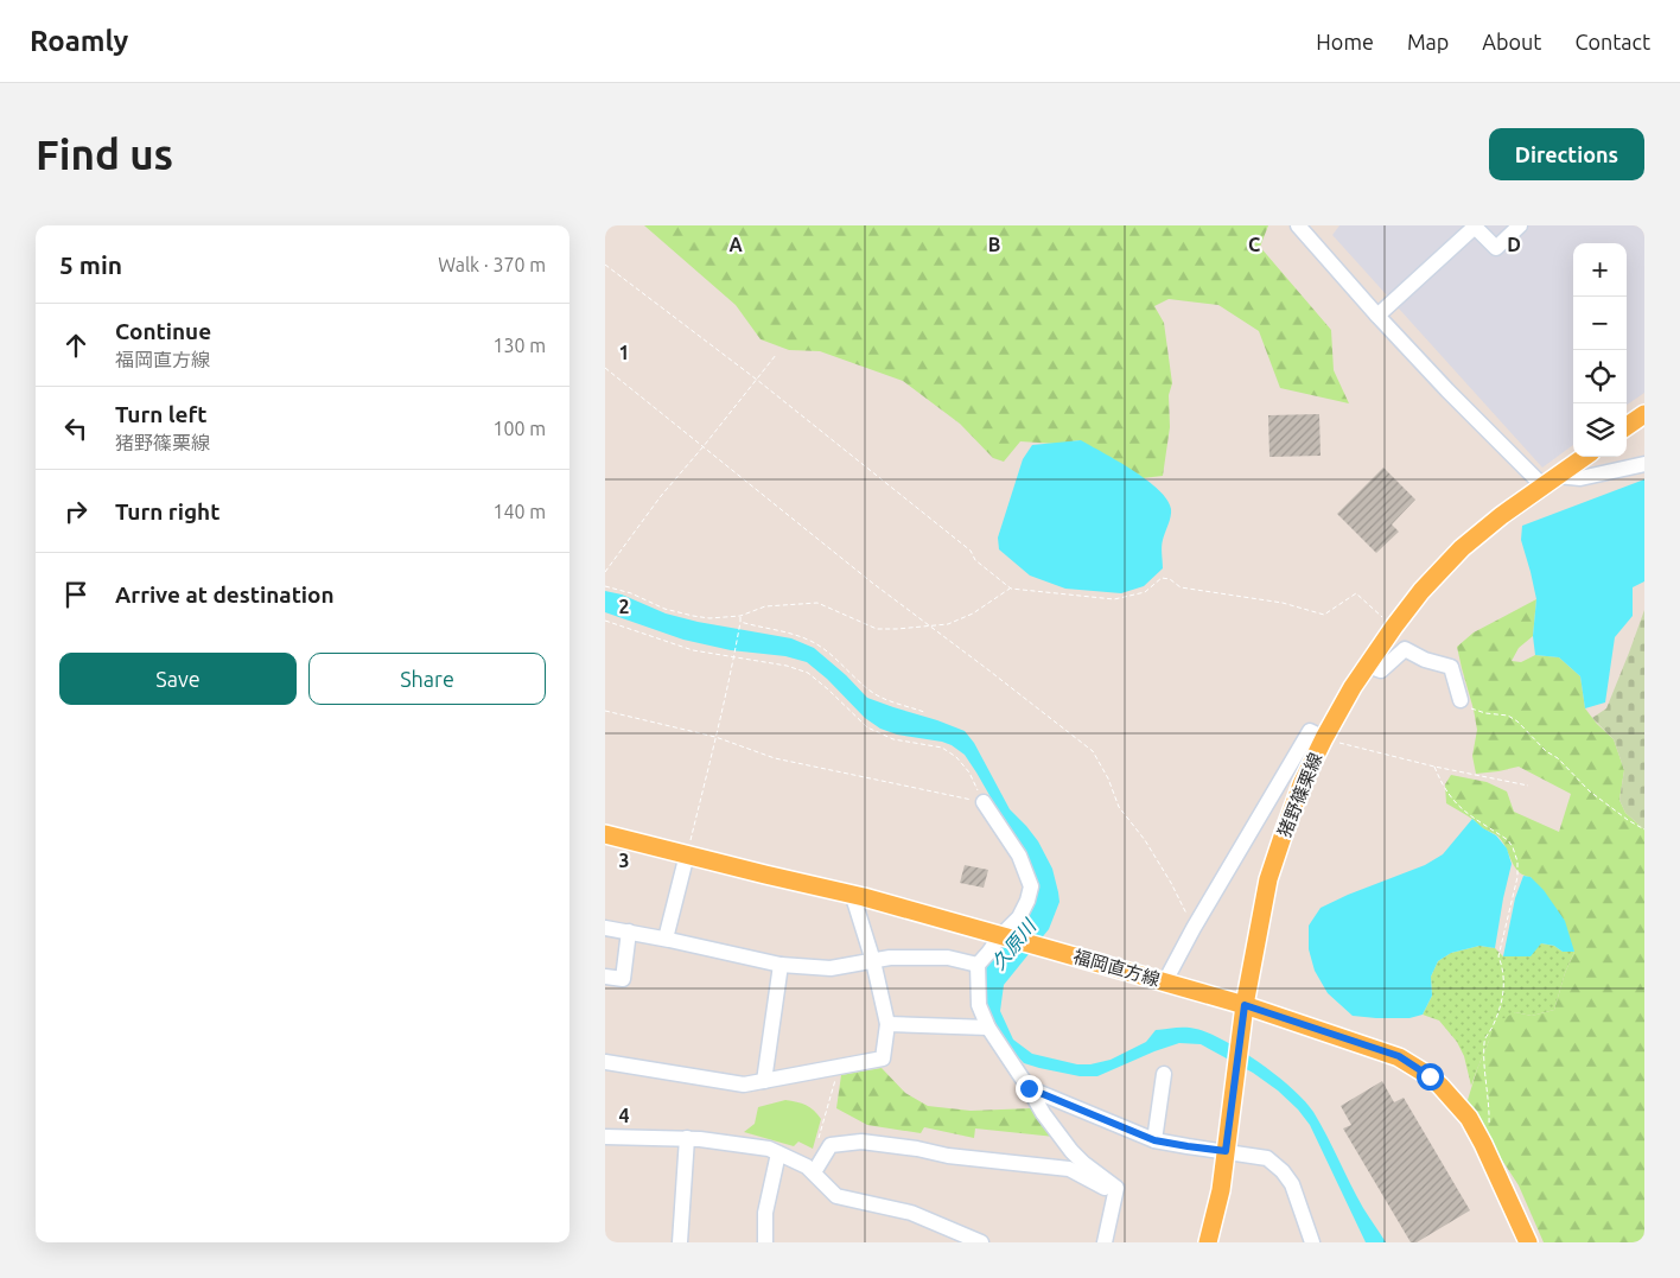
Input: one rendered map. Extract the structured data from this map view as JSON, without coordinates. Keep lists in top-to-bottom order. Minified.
{"streets":{"main road":["猪野篠栗線","福岡直方線"]},"crossings":[["猪野篠栗線","福岡直方線"]],"water":["久原川"],"page":{"header":"Roamly","nav":["Home","Map","About","Contact"],"buttons":["Directions",["Save","Share"]],"title":"Find us","heading":["5 min","Walk · 370 m"],"map_buttons":["+","−"],"list":[["Continue","福岡直方線","130 m"],["Turn left","猪野篠栗線","100 m"],["Turn right","140 m"],"Arrive at destination"]},"grid":{"columns":["A","B","C","D"],"rows":["1","2","3","4"]}}
